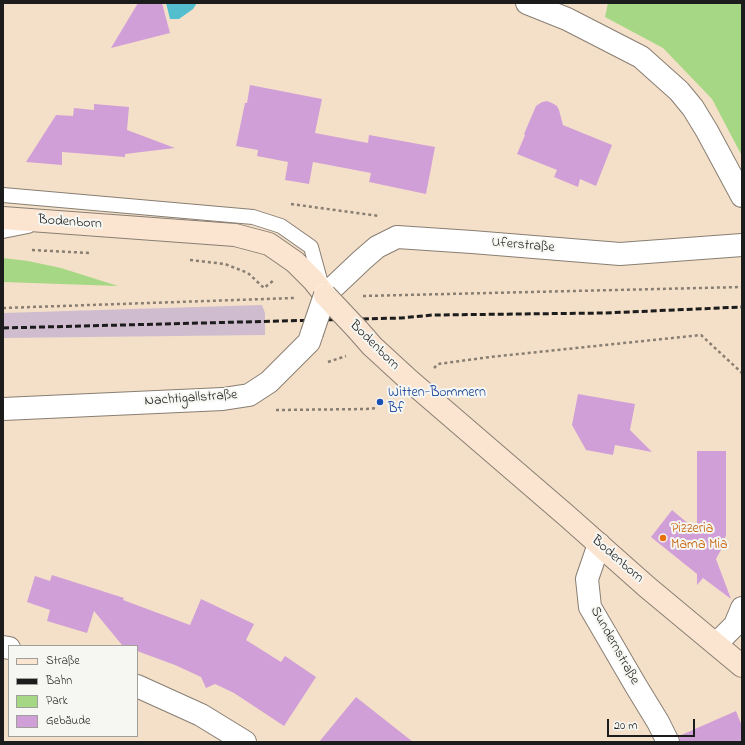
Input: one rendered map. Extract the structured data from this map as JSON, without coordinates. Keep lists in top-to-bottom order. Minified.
{"streets":{"main road":["Bodenborn"],"street":["Uferstraße","Nachtigallstraße","Sundernstraße"]},"crossings":[["Bodenborn","Uferstraße"],["Bodenborn","Nachtigallstraße"],["Bodenborn","Sundernstraße"],["Uferstraße","Nachtigallstraße"]],"places":["Witten-Bommern Bf","Pizzeria Mama Mia"],"legend":["Straße","Bahn","Park","Gebäude"],"scale_bar":"20 m"}
